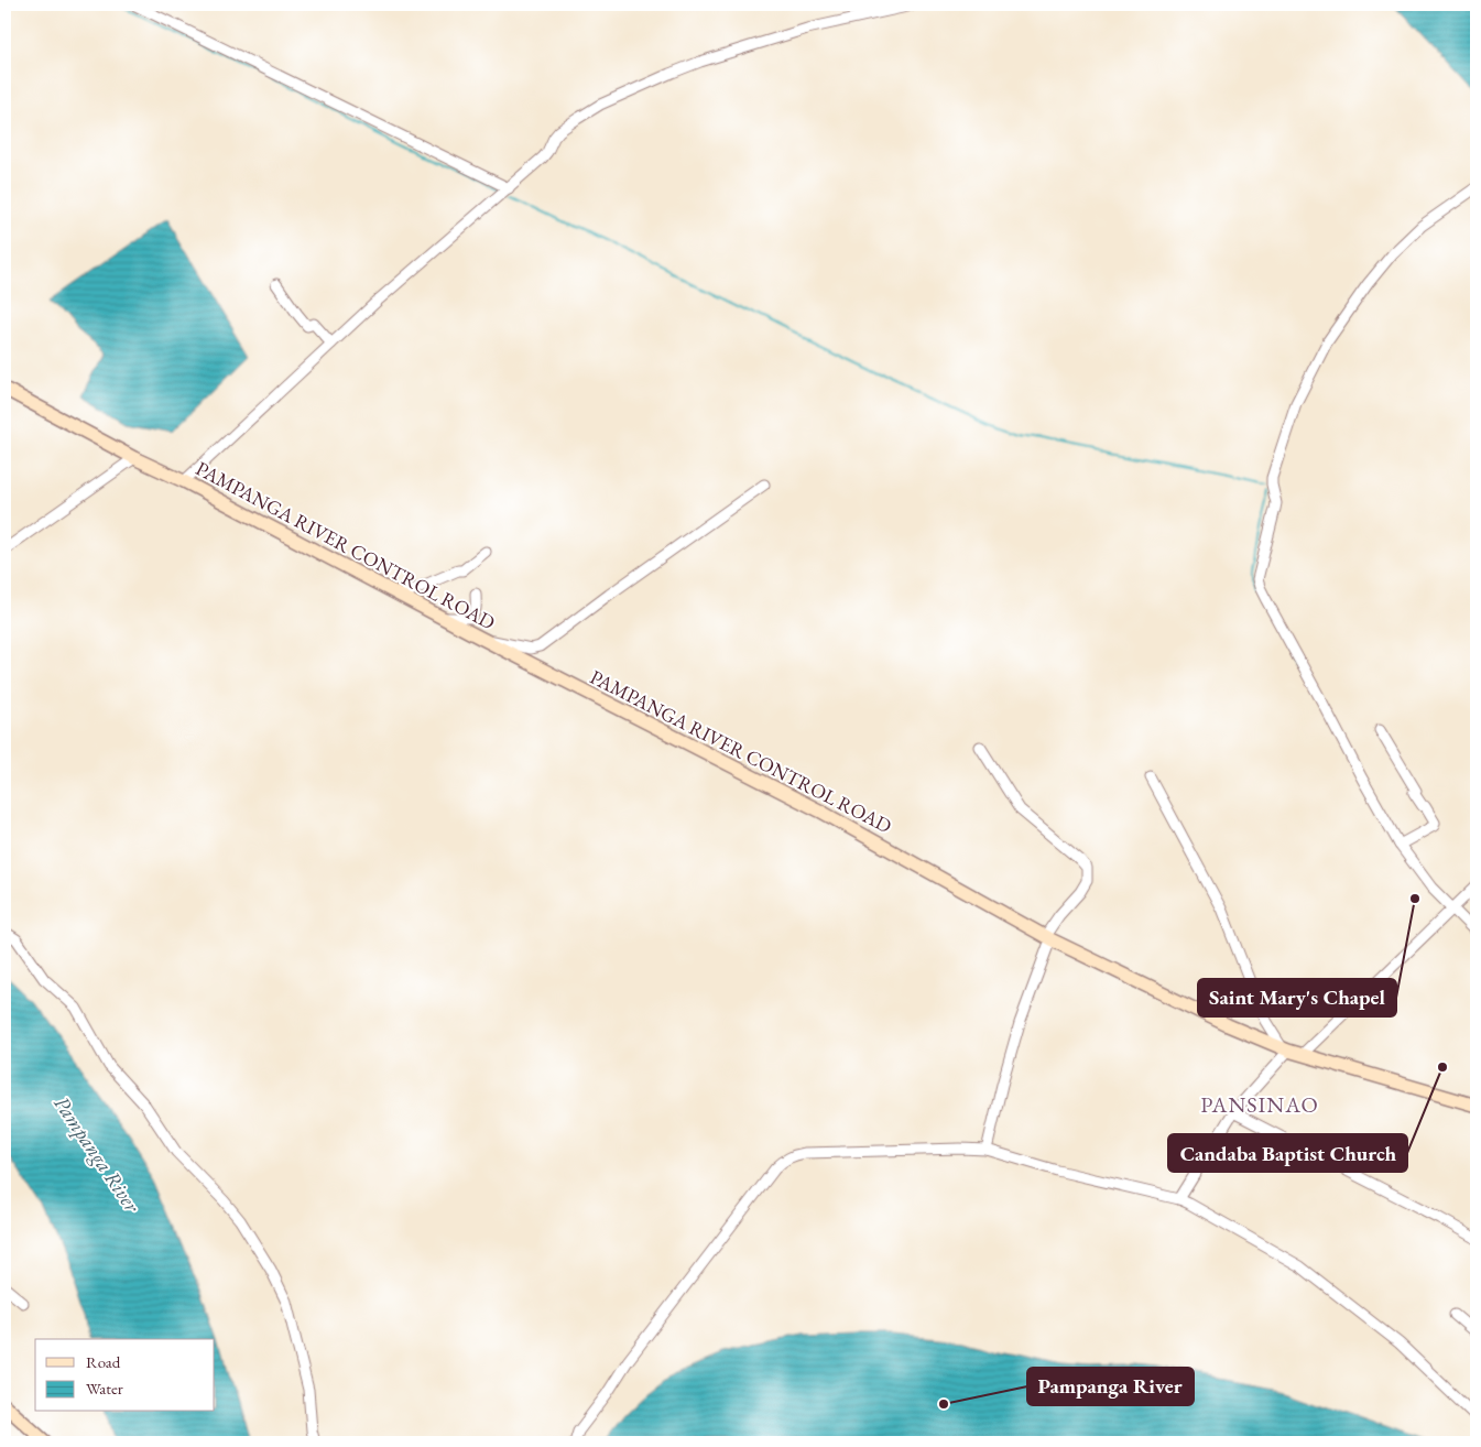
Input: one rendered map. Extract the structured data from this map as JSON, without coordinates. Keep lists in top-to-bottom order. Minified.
{"streets":{"main road":["PAMPANGA RIVER CONTROL ROAD"]},"districts":["PANSINAO"],"water":["Pampanga River"],"places":["Saint Mary's Chapel","Candaba Baptist Church","Pampanga River"],"legend":["Road","Water"]}
